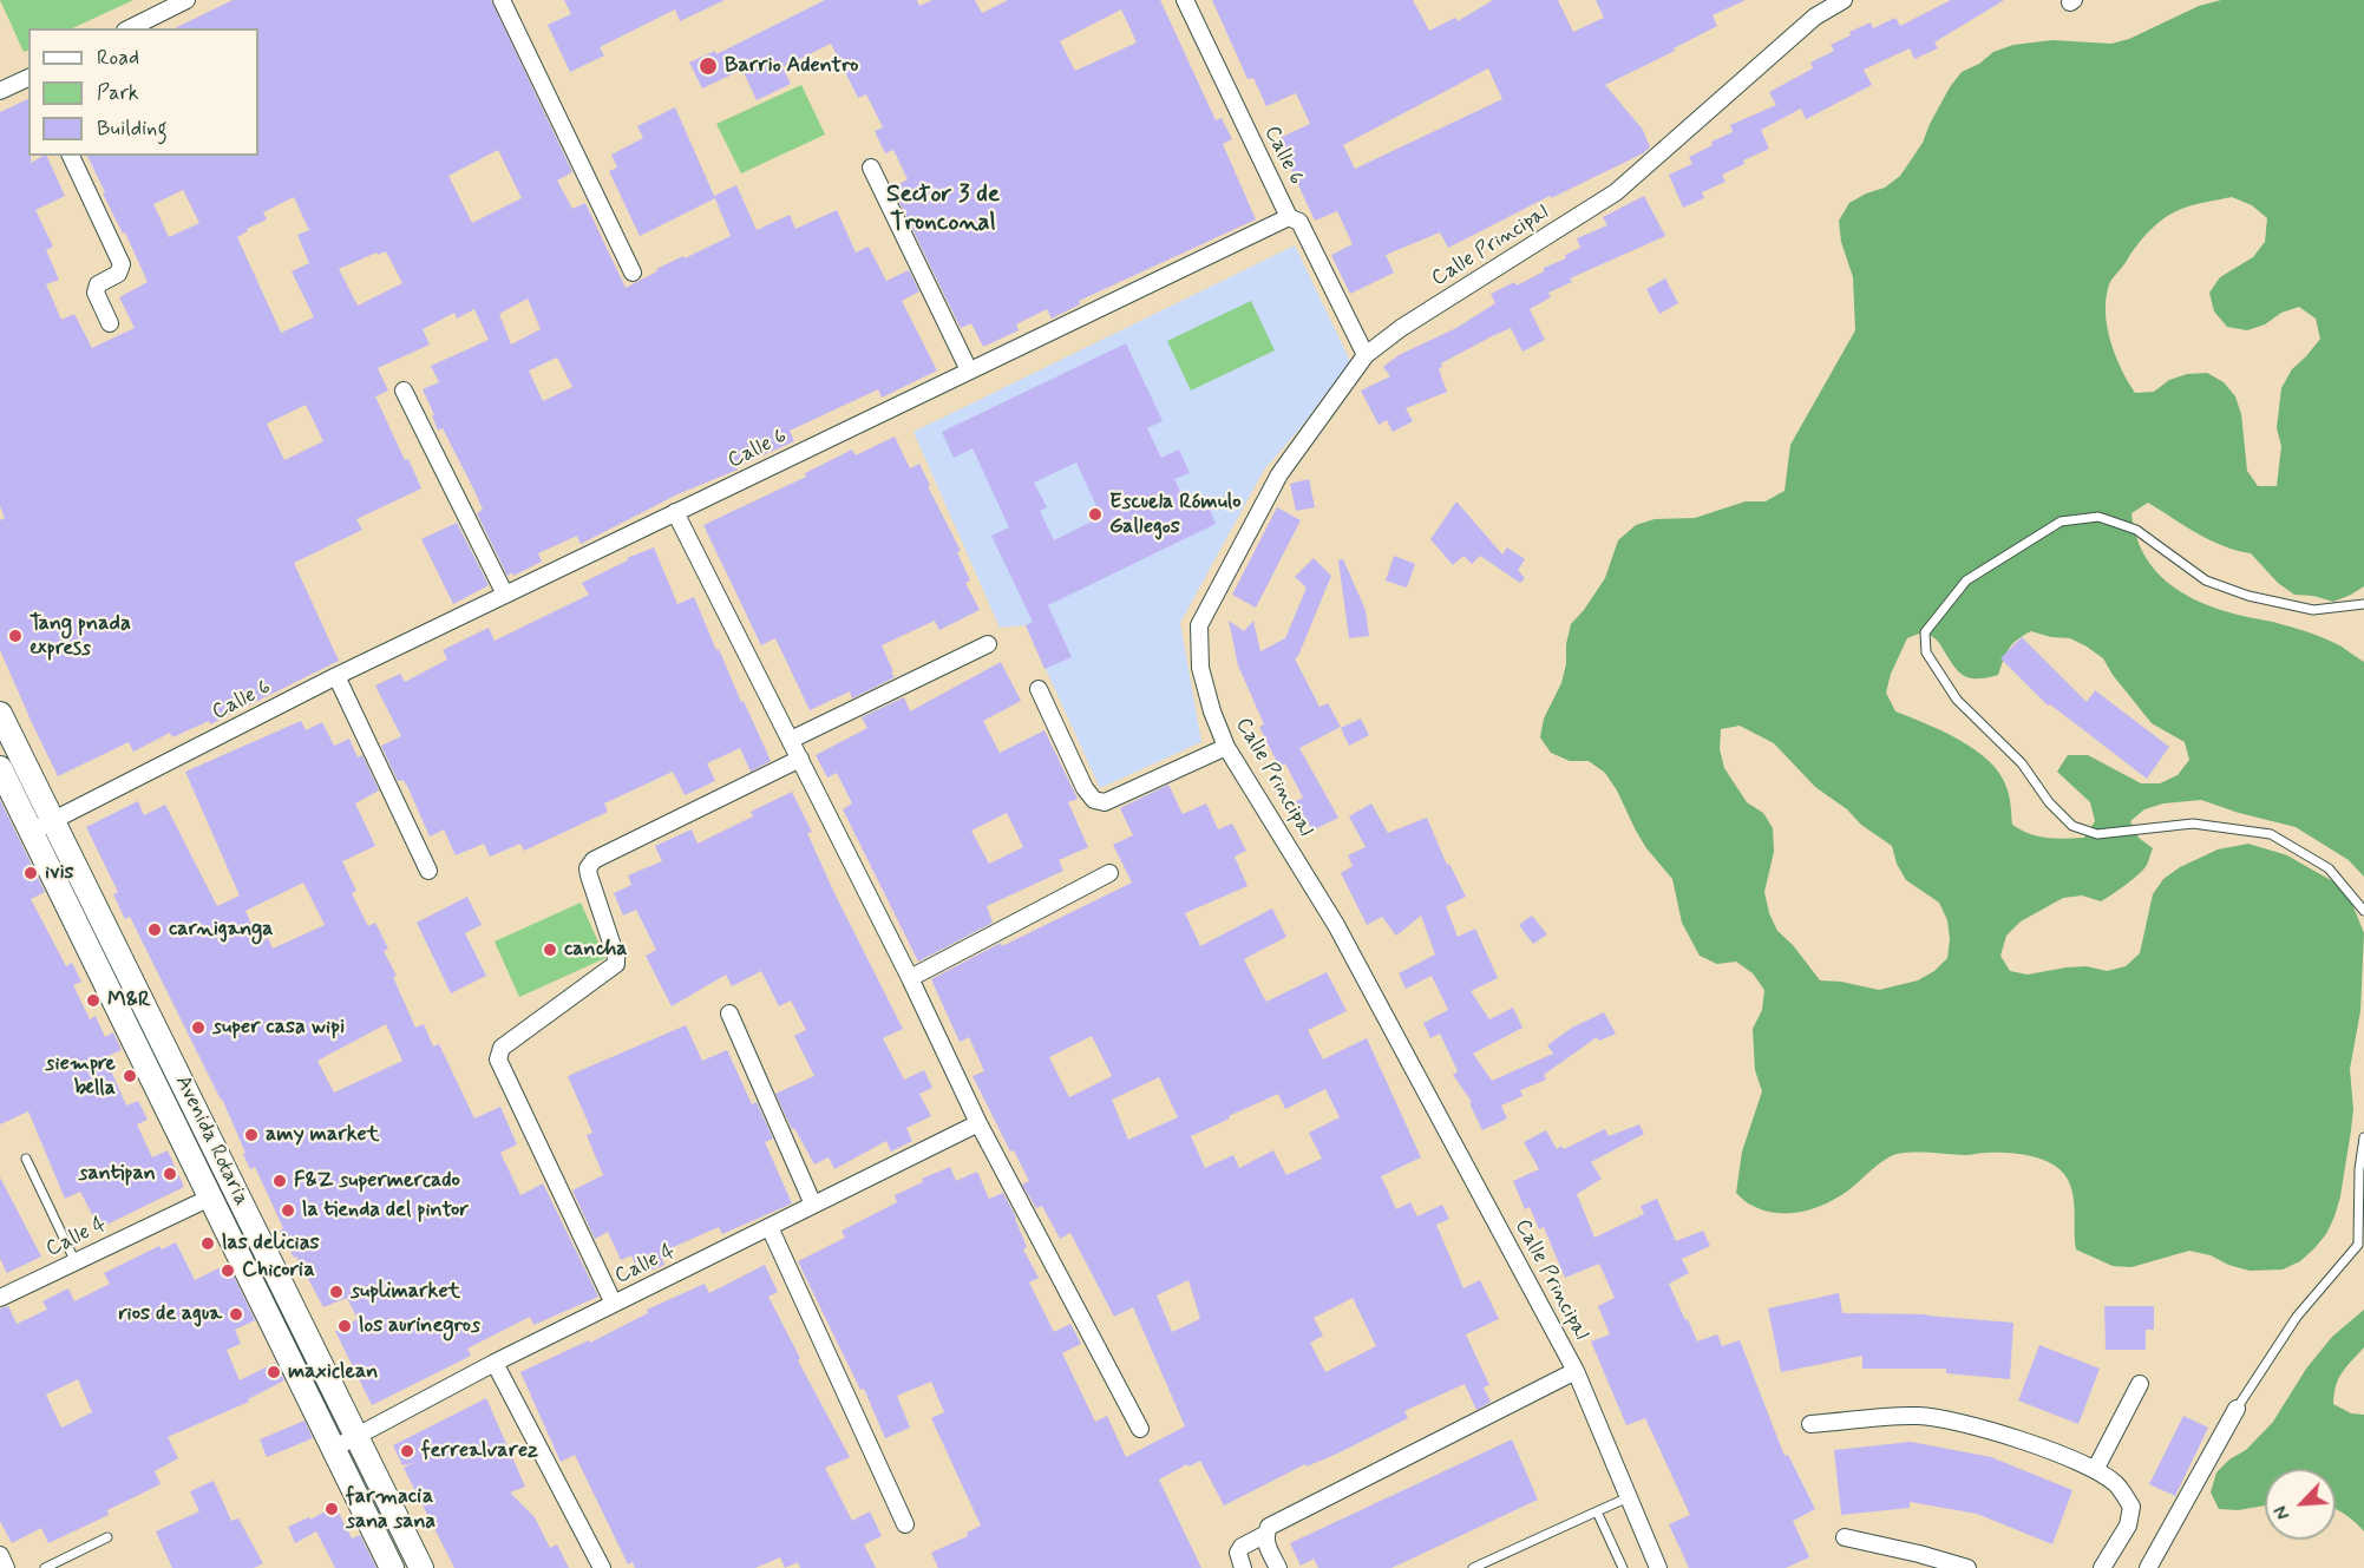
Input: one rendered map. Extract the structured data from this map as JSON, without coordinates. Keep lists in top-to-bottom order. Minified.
{"streets":{"street":["Calle 6","Calle Principal","Avenida Rotaria","Calle 4"]},"crossings":[["Calle 6","Avenida Rotaria"],["Avenida Rotaria","Calle 4"]],"districts":["Sector 3 de Tronconal"],"places":["Barrio Adentro","Escuela Rómulo Gallegos","Tang pnada express","ivis","carniganga","cancha","M&R","super casa wipi","siempre bella","amy market","santipan","F&Z supermercado","la tienda del pintor","las delicias","Chicoria","suplimarket","rios de agua","los aurinegros","maxiclean","ferrealvarez","farmacia sana sana"],"legend":["Road","Park","Building"],"north":"bottom left"}
